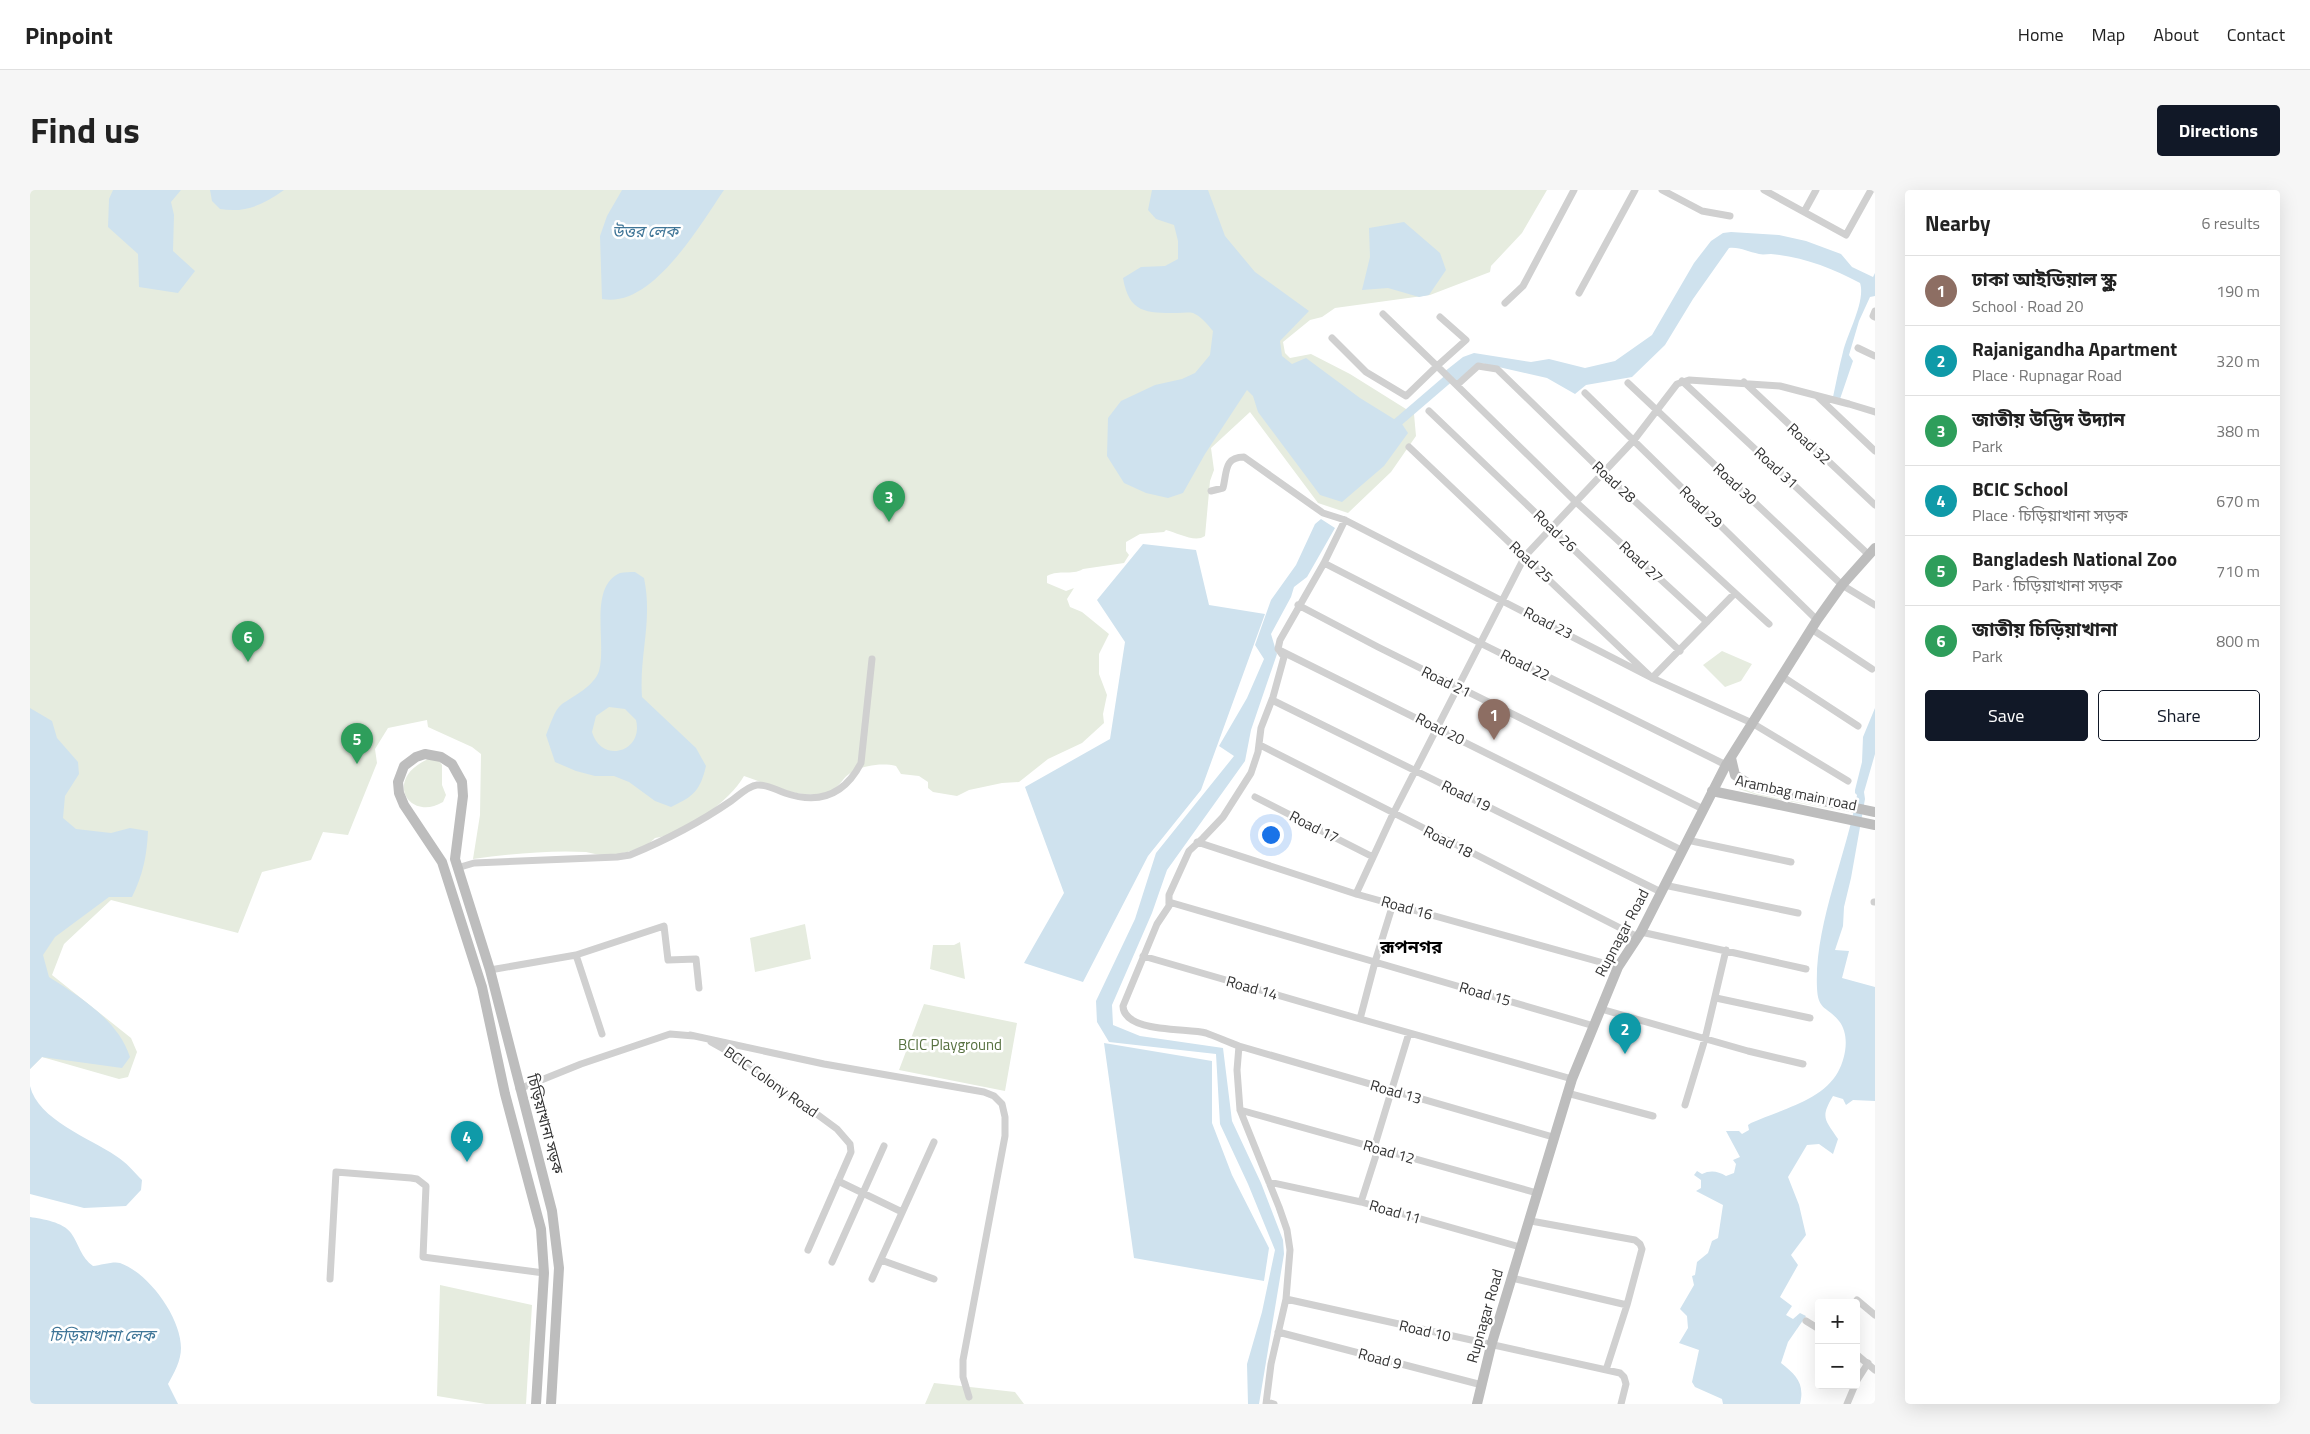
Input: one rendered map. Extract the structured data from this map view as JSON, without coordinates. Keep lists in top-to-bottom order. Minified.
{"streets":{"main road":["Arambag main road","Rupnagar Road","চিড়িয়াখানা সড়ক"],"street":["Road 32","Road 31","Road 28","Road 30","Road 29","Road 26","Road 25","Road 27","Road 23","Road 22","Road 21","Road 20","Road 19","Road 17","Road 18","Road 16","Road 14","Road 15","BCIC Colony Road","Road 13","Road 12","Road 11","Road 10","Road 9"]},"crossings":[["Road 31","Rupnagar Road"],["Road 28","Road 27"],["Road 30","Rupnagar Road"],["Road 29","Rupnagar Road"],["Road 25","Road 23"],["Road 23","Rupnagar Road"],["Road 22","Arambag main road"],["Road 22","Rupnagar Road"],["Road 21","Rupnagar Road"],["Road 20","Rupnagar Road"],["Arambag main road","Rupnagar Road"],["Road 19","Rupnagar Road"],["Road 18","Rupnagar Road"],["Road 16","Rupnagar Road"],["Rupnagar Road","Road 15"],["Rupnagar Road","Road 13"],["Rupnagar Road","Road 12"],["Rupnagar Road","Road 11"],["Rupnagar Road","Road 10"],["Rupnagar Road","Road 9"],["Road 14","Road 13"],["BCIC Colony Road","চিড়িয়াখানা সড়ক"]],"districts":["রূপনগর"],"water":["উত্তর লেক","চিড়িয়াখানা লেক"],"parks":["BCIC Playground"],"page":{"header":"Pinpoint","nav":["Home","Map","About","Contact"],"title":"Find us","buttons":["Directions",["Save","Share"]],"heading":["Nearby","6 results"],"list":[{"mark":"1","name":"ঢাকা আইডিয়াল স্কুল","note":"School · Road 20","value":"190 m"},{"mark":"2","name":"Rajanigandha Apartment","note":"Place · Rupnagar Road","value":"320 m"},{"mark":"3","name":"জাতীয় উদ্ভিদ উদ্যান","note":"Park","value":"380 m"},{"mark":"4","name":"BCIC School","note":"Place · চিড়িয়াখানা সড়ক","value":"670 m"},{"mark":"5","name":"Bangladesh National Zoo","note":"Park · চিড়িয়াখানা সড়ক","value":"710 m"},{"mark":"6","name":"জাতীয় চিড়িয়াখানা","note":"Park","value":"800 m"}],"pins":["3","6","1","5","2","4"],"map_buttons":["+","−"]}}
